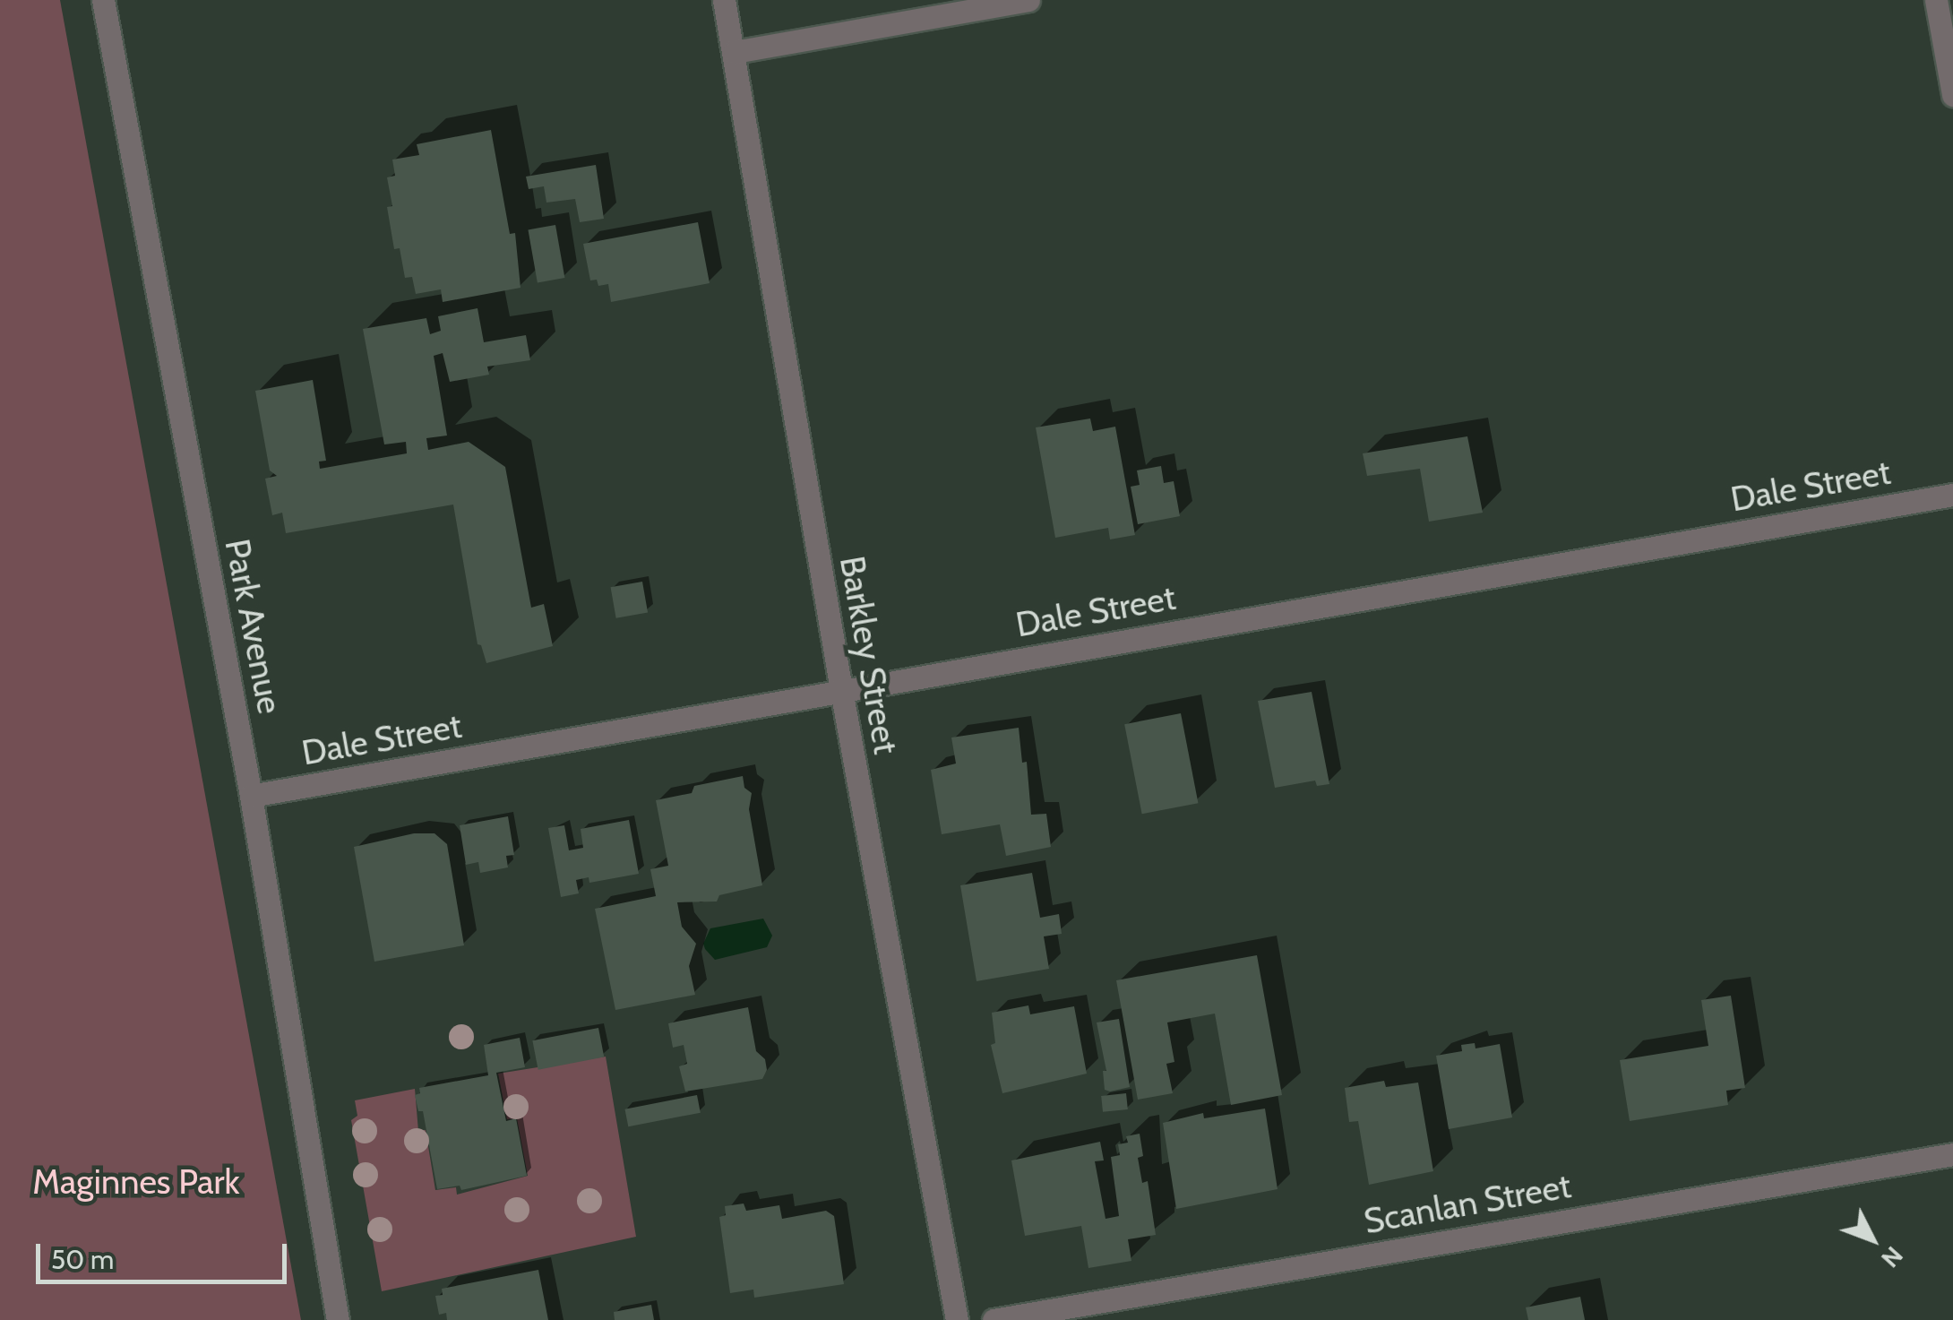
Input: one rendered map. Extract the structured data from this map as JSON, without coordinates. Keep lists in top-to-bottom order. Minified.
{"streets":{"street":["Dale Street","Park Avenue","Barkley Street","Scanlan Street"]},"crossings":[["Dale Street","Park Avenue"],["Dale Street","Barkley Street"]],"parks":["Maginnes Park"],"scale_bar":"50 m","north":"bottom right"}
